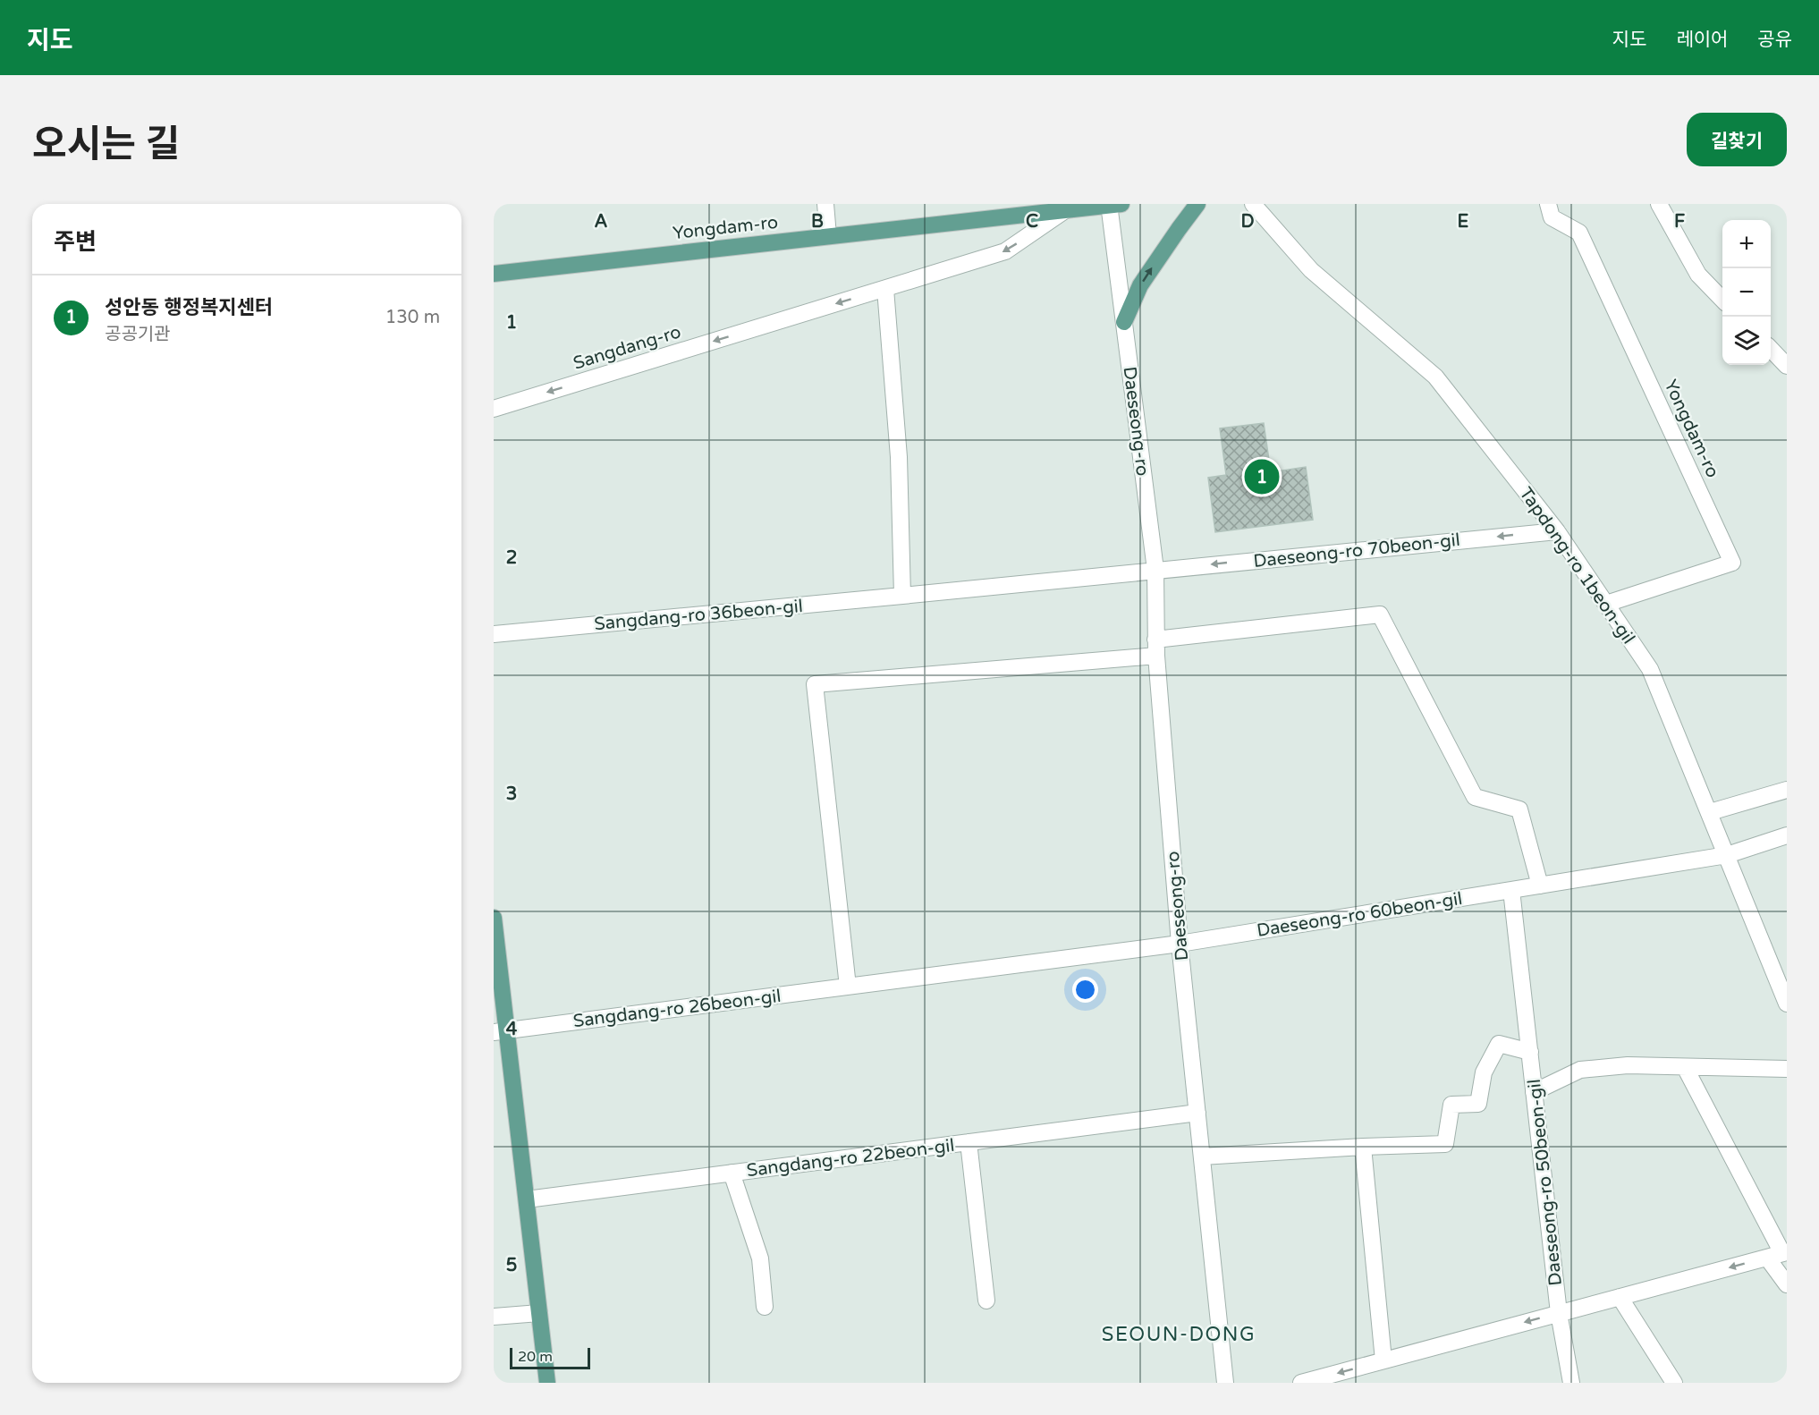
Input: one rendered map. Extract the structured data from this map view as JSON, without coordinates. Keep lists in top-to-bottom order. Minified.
{"streets":{"main road":["Yongdam-ro"],"street":["Sangdang-ro","Daeseong-ro","Daeseong-ro 70beon-gil","Tapdong-ro 1beon-gil","Sangdang-ro 36beon-gil","Daeseong-ro 60beon-gil","Sangdang-ro 26beon-gil","Sangdang-ro 22beon-gil","Daeseong-ro 50beon-gil"]},"crossings":[["Yongdam-ro","Daeseong-ro"],["Yongdam-ro","Tapdong-ro 1beon-gil"],["Daeseong-ro","Daeseong-ro 70beon-gil"],["Daeseong-ro","Sangdang-ro 36beon-gil"],["Daeseong-ro","Daeseong-ro 60beon-gil"],["Daeseong-ro","Sangdang-ro 26beon-gil"],["Daeseong-ro","Sangdang-ro 22beon-gil"],["Daeseong-ro 70beon-gil","Tapdong-ro 1beon-gil"],["Daeseong-ro 70beon-gil","Sangdang-ro 36beon-gil"],["Tapdong-ro 1beon-gil","Daeseong-ro 60beon-gil"],["Daeseong-ro 60beon-gil","Sangdang-ro 26beon-gil"],["Daeseong-ro 60beon-gil","Daeseong-ro 50beon-gil"]],"one_way":["Sangdang-ro","Daeseong-ro 70beon-gil","Daeseong-ro 50beon-gil"],"districts":["SEOUN-DONG"],"scale_bar":"20 m","page":{"header":"지도","nav":["지도","레이어","공유"],"title":"오시는 길","buttons":"길찾기","heading":"주변","map_buttons":["+","−"],"list":[{"mark":"1","name":"성안동 행정복지센터","note":"공공기관","value":"130 m"}],"pins":"1","scale":"20 m"},"grid":{"columns":["A","B","C","D","E","F"],"rows":["1","2","3","4","5"]}}
